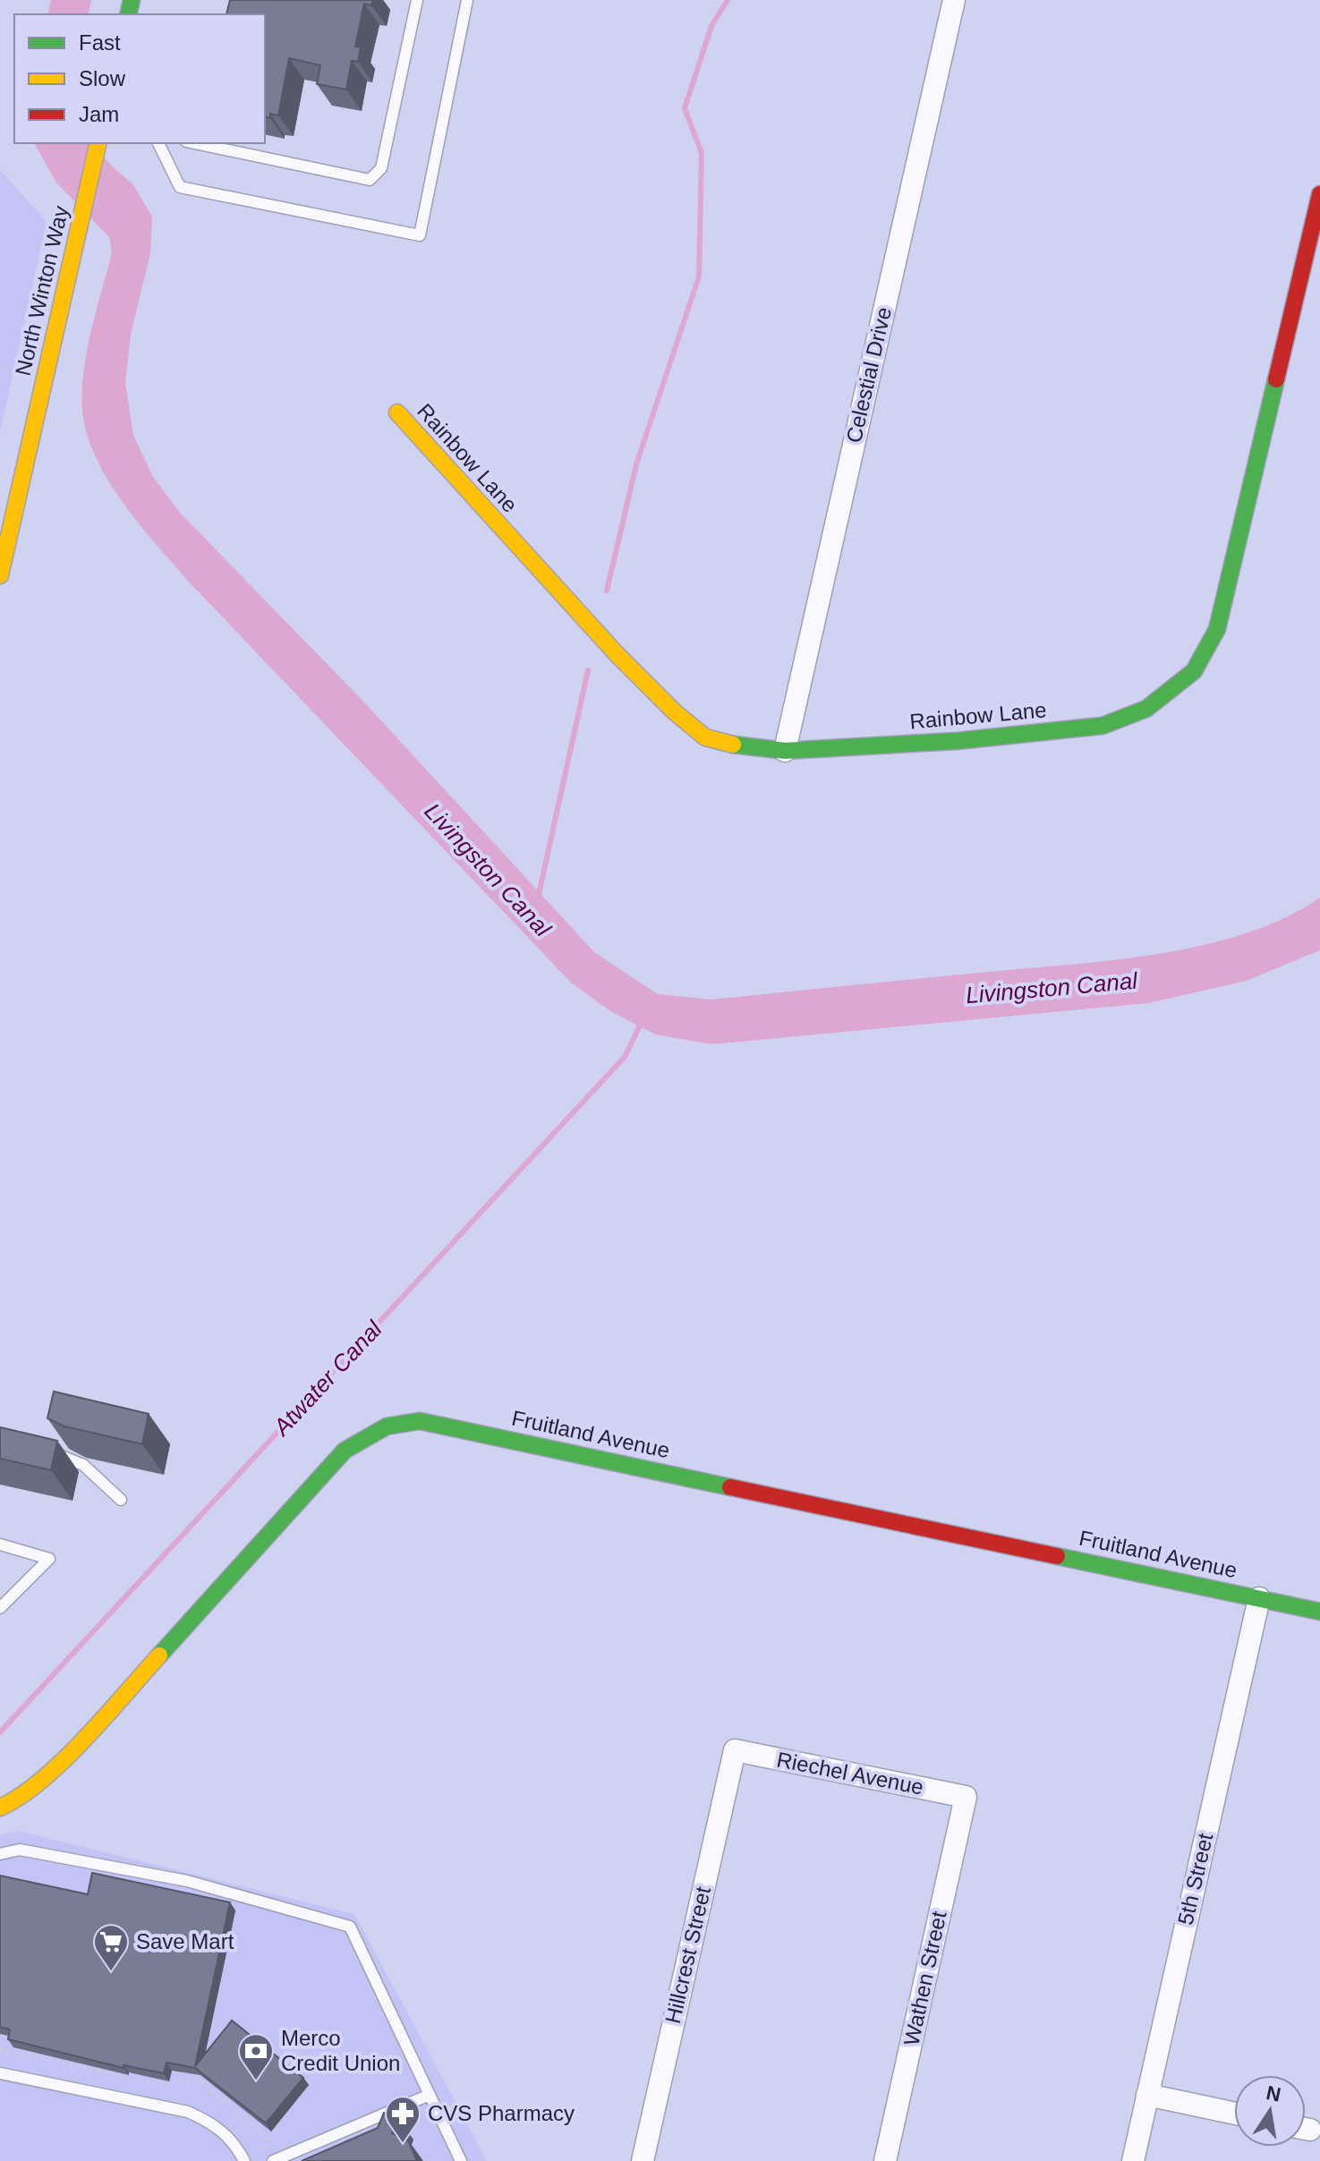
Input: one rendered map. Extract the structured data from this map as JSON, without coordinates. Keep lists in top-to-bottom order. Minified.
{"streets":{"street":["North Winton Way","Celestial Drive","Rainbow Lane","Fruitland Avenue","Riechel Avenue","5th Street","Hillcrest Street","Wathen Street"]},"crossings":[["Celestial Drive","Rainbow Lane"],["Fruitland Avenue","5th Street"],["Riechel Avenue","Hillcrest Street"],["Riechel Avenue","Wathen Street"]],"water":["Livingston Canal","Atwater Canal"],"places":{"supermarket":["Save Mart"],"bank":["Merco Credit Union"],"pharmacy":["CVS Pharmacy"]},"legend":["Fast","Slow","Jam"],"north":"top"}
